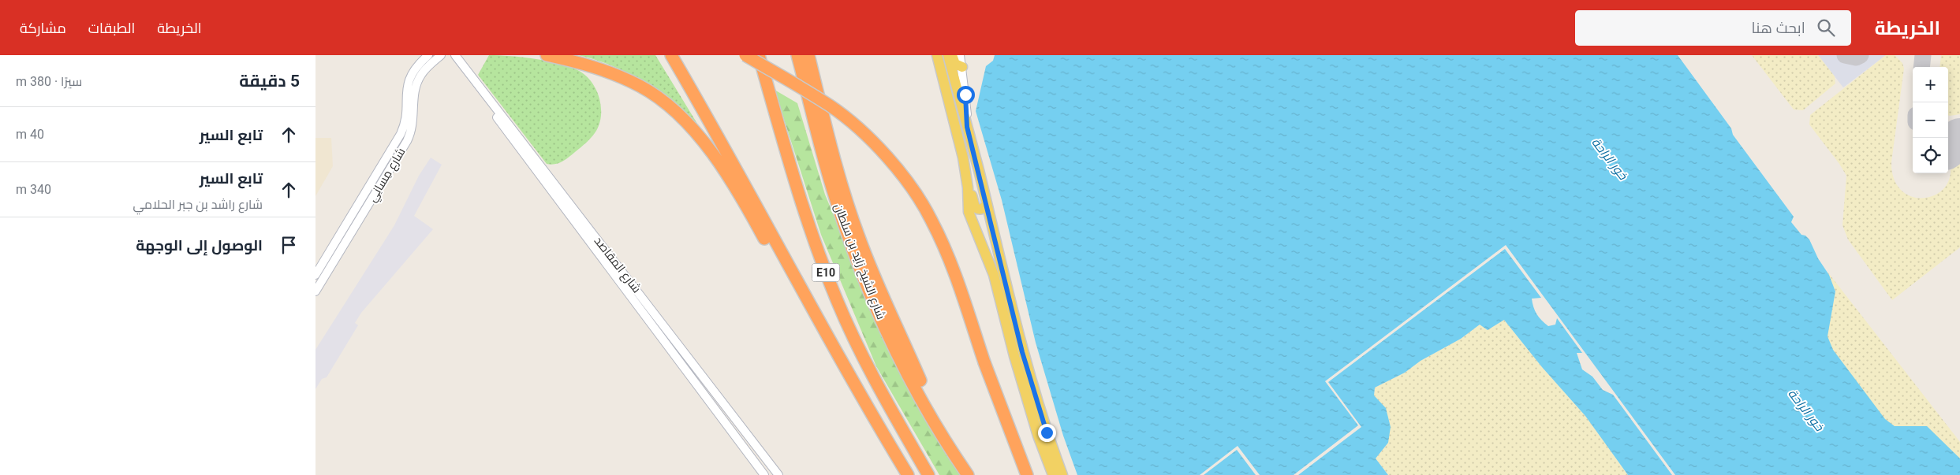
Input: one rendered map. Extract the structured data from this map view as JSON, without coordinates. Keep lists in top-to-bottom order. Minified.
{"streets":{"highway":["شارع الشيخ زايد بن سلطان","E10"],"street":["شارع مِسانِي","شارع المقاصد"]},"water":["خور الراحة"],"page":{"header":"الخريطة","search":"ابحث هنا","nav":["الخريطة","الطبقات","مشاركة"],"heading":["5 دقيقة","سيرًا · 380 m"],"map_buttons":["+","−"],"list":[["تابع السير","40 m"],["تابع السير","شارع راشد بن جبر الحلامي","340 m"],"الوصول إلى الوجهة"]}}
